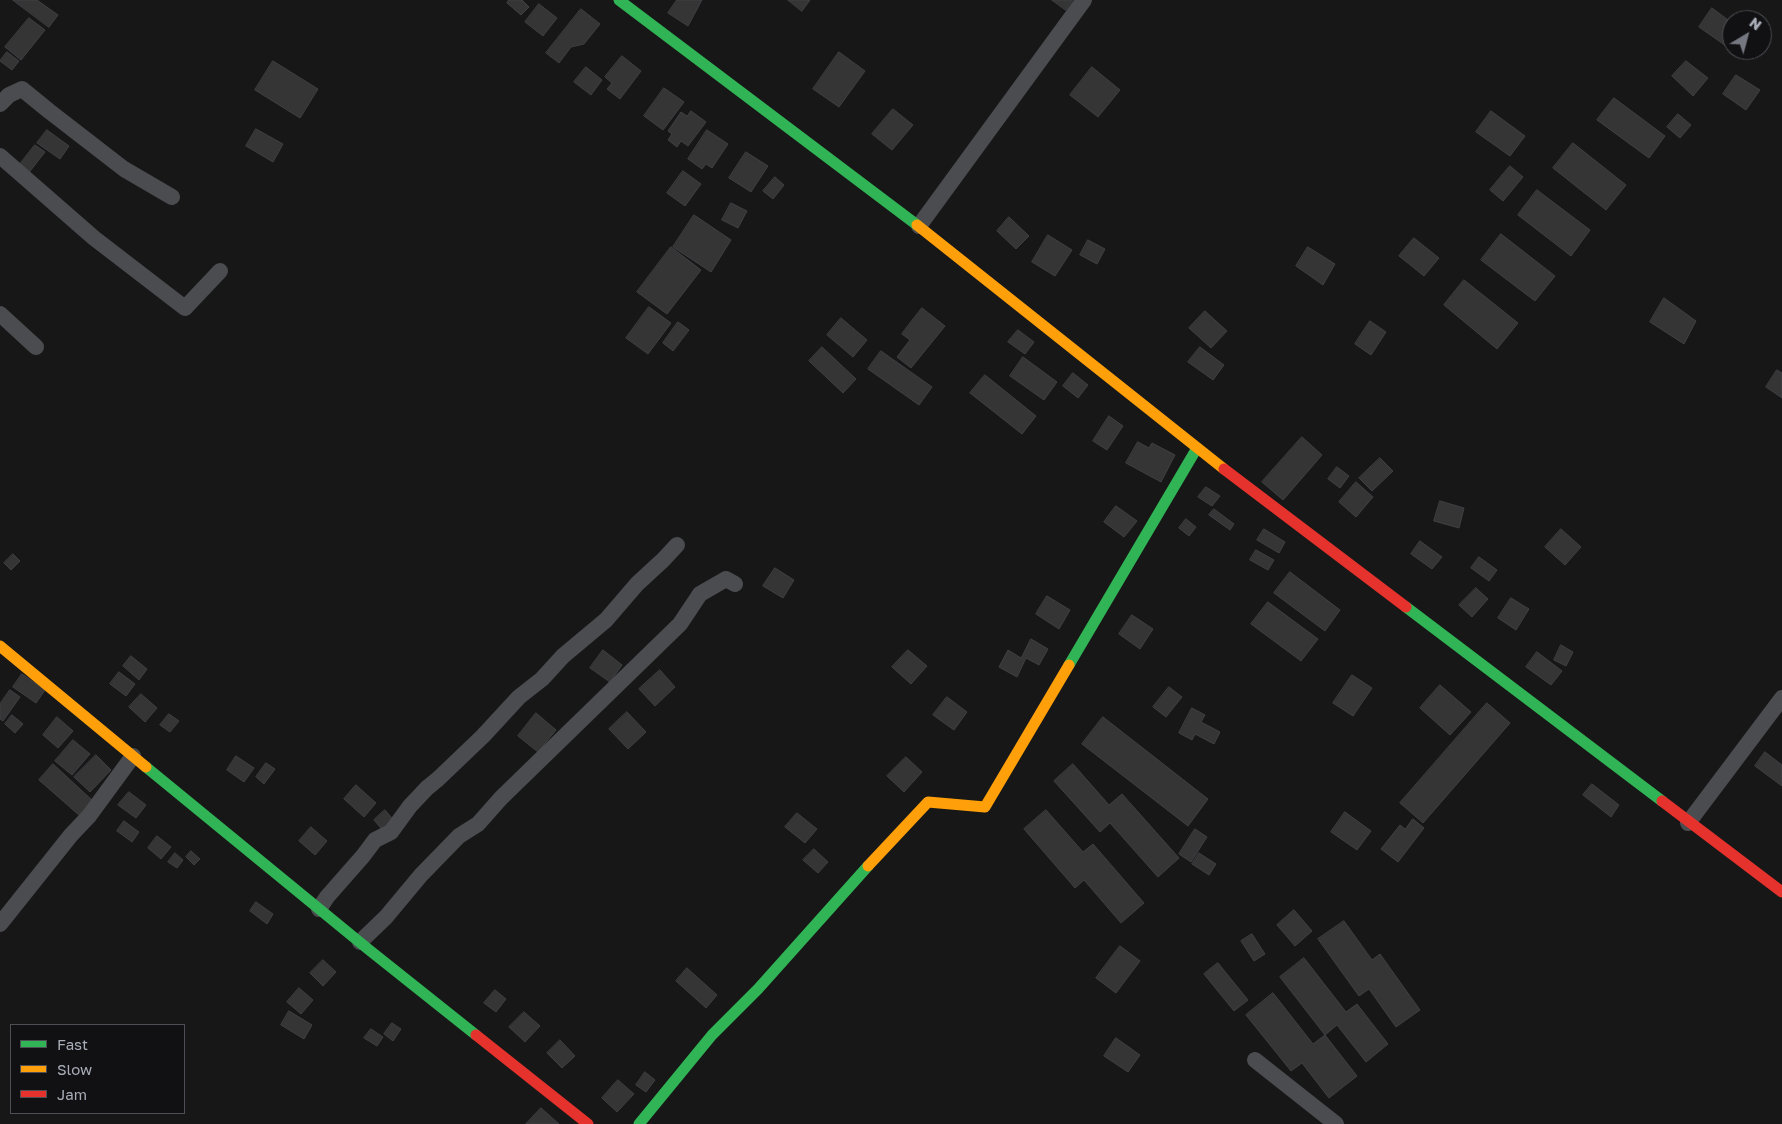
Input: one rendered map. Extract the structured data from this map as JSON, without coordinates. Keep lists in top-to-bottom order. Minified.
{"legend":["Fast","Slow","Jam"],"north":"top right"}
